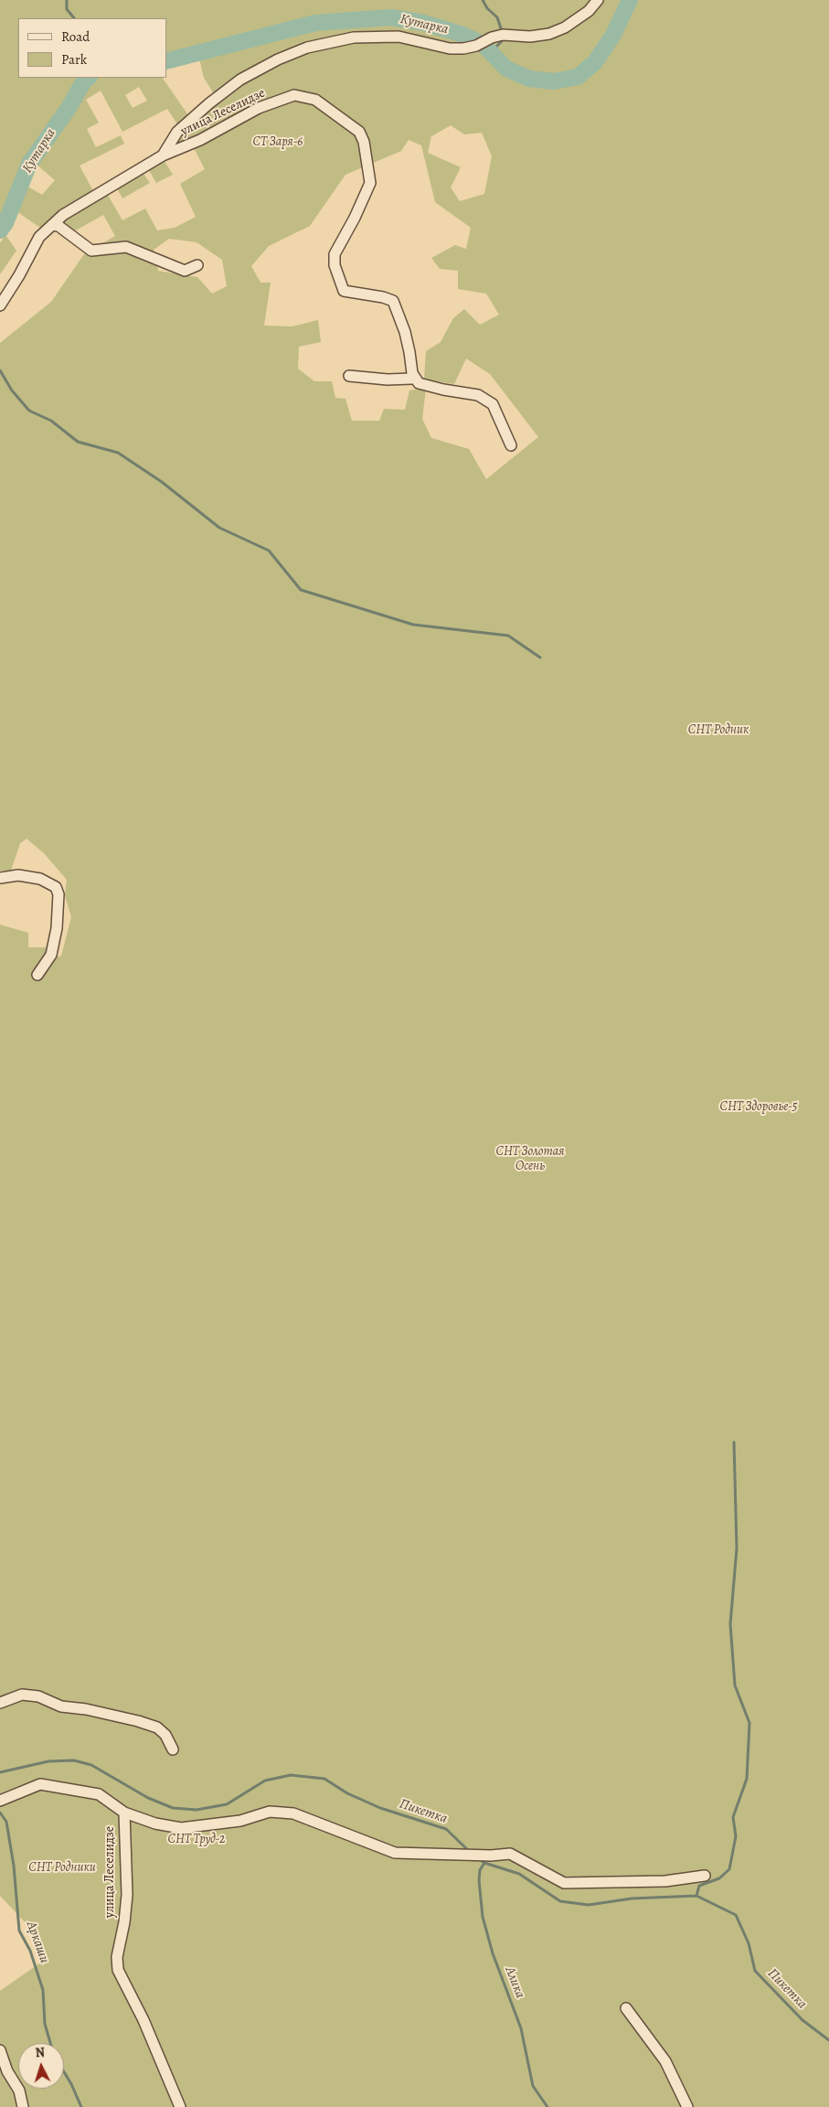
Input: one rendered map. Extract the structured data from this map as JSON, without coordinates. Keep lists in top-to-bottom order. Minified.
{"streets":{"street":["улица Леселидзе"]},"water":["Кутарка","Пикетка","Аркаши","Алика"],"parks":["СТ Заря-6","СНТ Родник","СНТ Здоровье-5","СНТ Золотая Осень","СНТ Труд-2","СНТ Родники"],"legend":["Road","Park"],"north":"top"}
